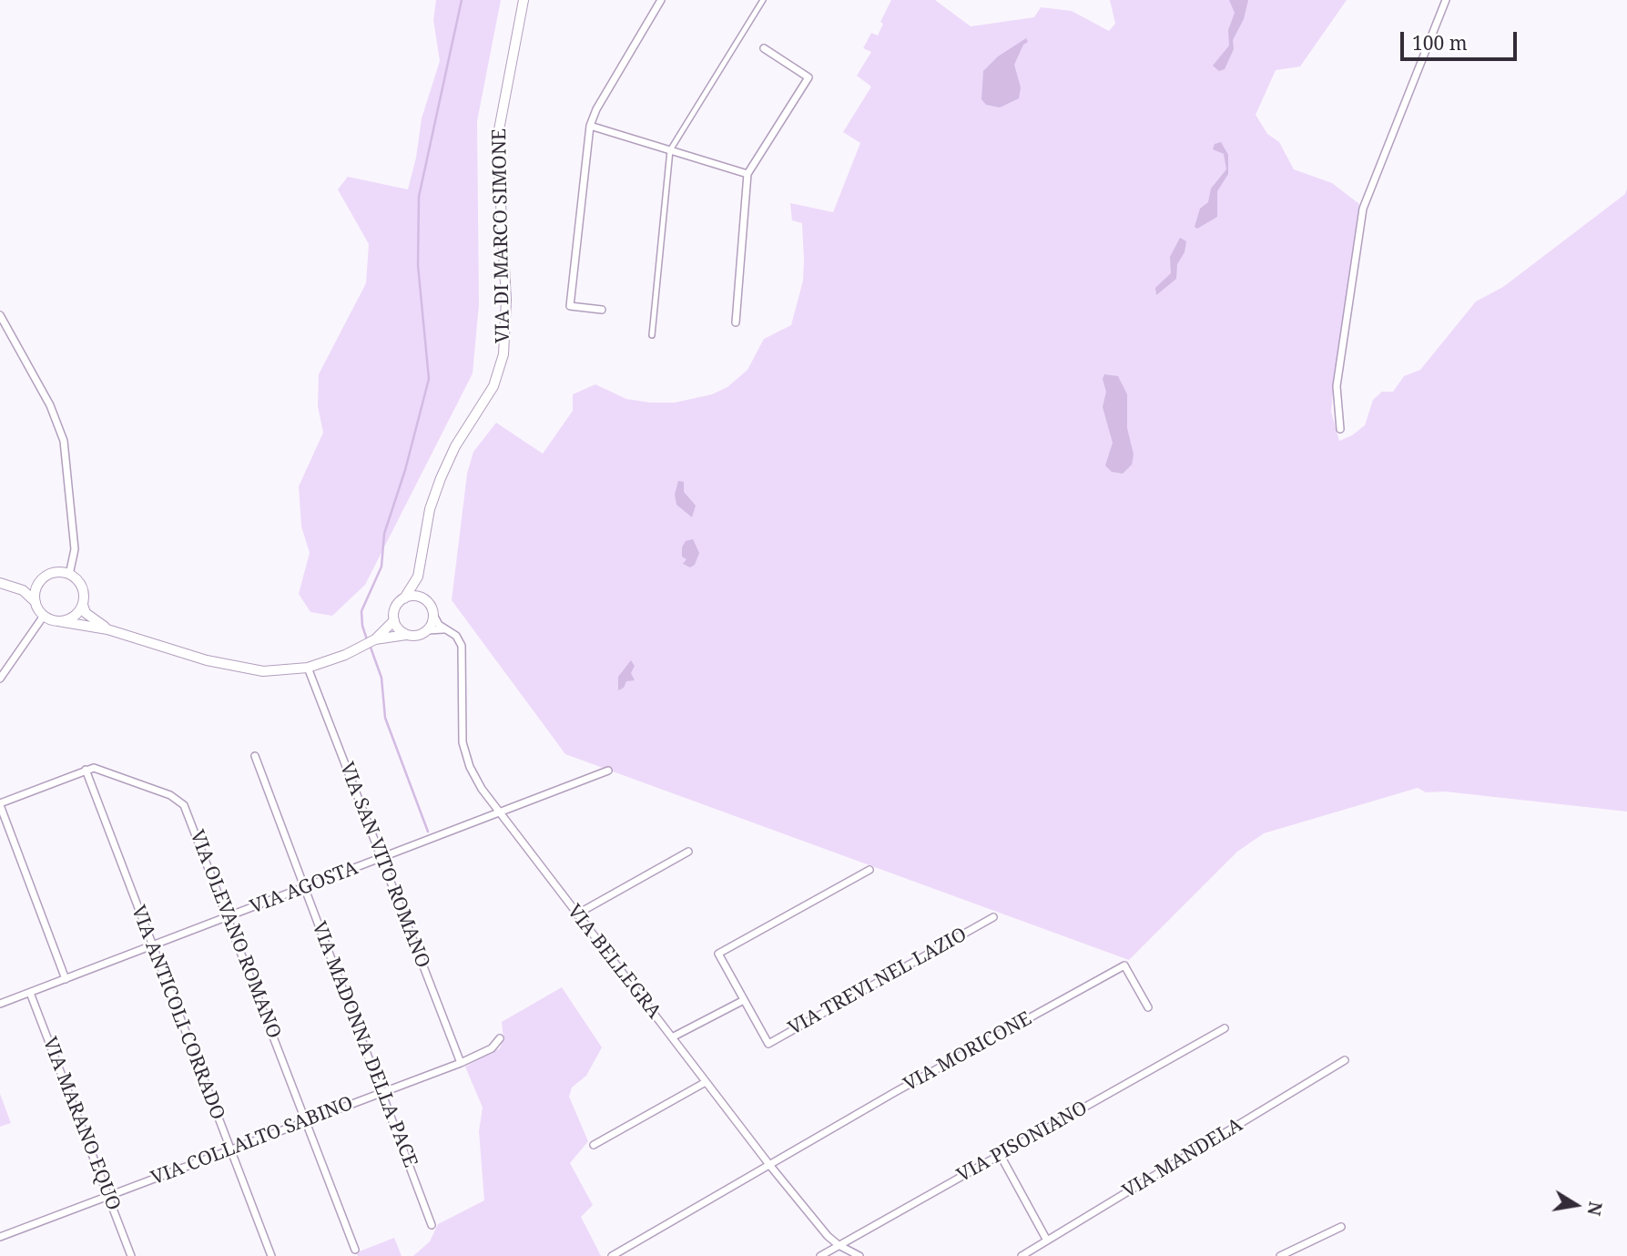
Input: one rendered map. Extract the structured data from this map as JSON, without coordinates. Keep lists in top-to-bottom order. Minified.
{"streets":{"street":["VIA DI MARCO SIMONE","VIA SAN VITO ROMANO","VIA AGOSTA","VIA OLEVANO ROMANO","VIA BELLEGRA","VIA TREVI NEL LAZIO","VIA ANTICOLI CORRADO","VIA MADONNA DELLA PACE","VIA MORICONE","VIA MARANO EQUO","VIA COLLALTO SABINO","VIA PISONIANO","VIA MANDELA"]},"crossings":[["VIA DI MARCO SIMONE","VIA BELLEGRA"],["VIA SAN VITO ROMANO","VIA AGOSTA"],["VIA SAN VITO ROMANO","VIA COLLALTO SABINO"],["VIA AGOSTA","VIA OLEVANO ROMANO"],["VIA AGOSTA","VIA BELLEGRA"],["VIA AGOSTA","VIA ANTICOLI CORRADO"],["VIA AGOSTA","VIA MADONNA DELLA PACE"],["VIA AGOSTA","VIA MARANO EQUO"],["VIA OLEVANO ROMANO","VIA ANTICOLI CORRADO"],["VIA OLEVANO ROMANO","VIA COLLALTO SABINO"],["VIA BELLEGRA","VIA MORICONE"],["VIA BELLEGRA","VIA PISONIANO"],["VIA ANTICOLI CORRADO","VIA COLLALTO SABINO"],["VIA MADONNA DELLA PACE","VIA COLLALTO SABINO"],["VIA MARANO EQUO","VIA COLLALTO SABINO"]],"scale_bar":"100 m","north":"right"}
